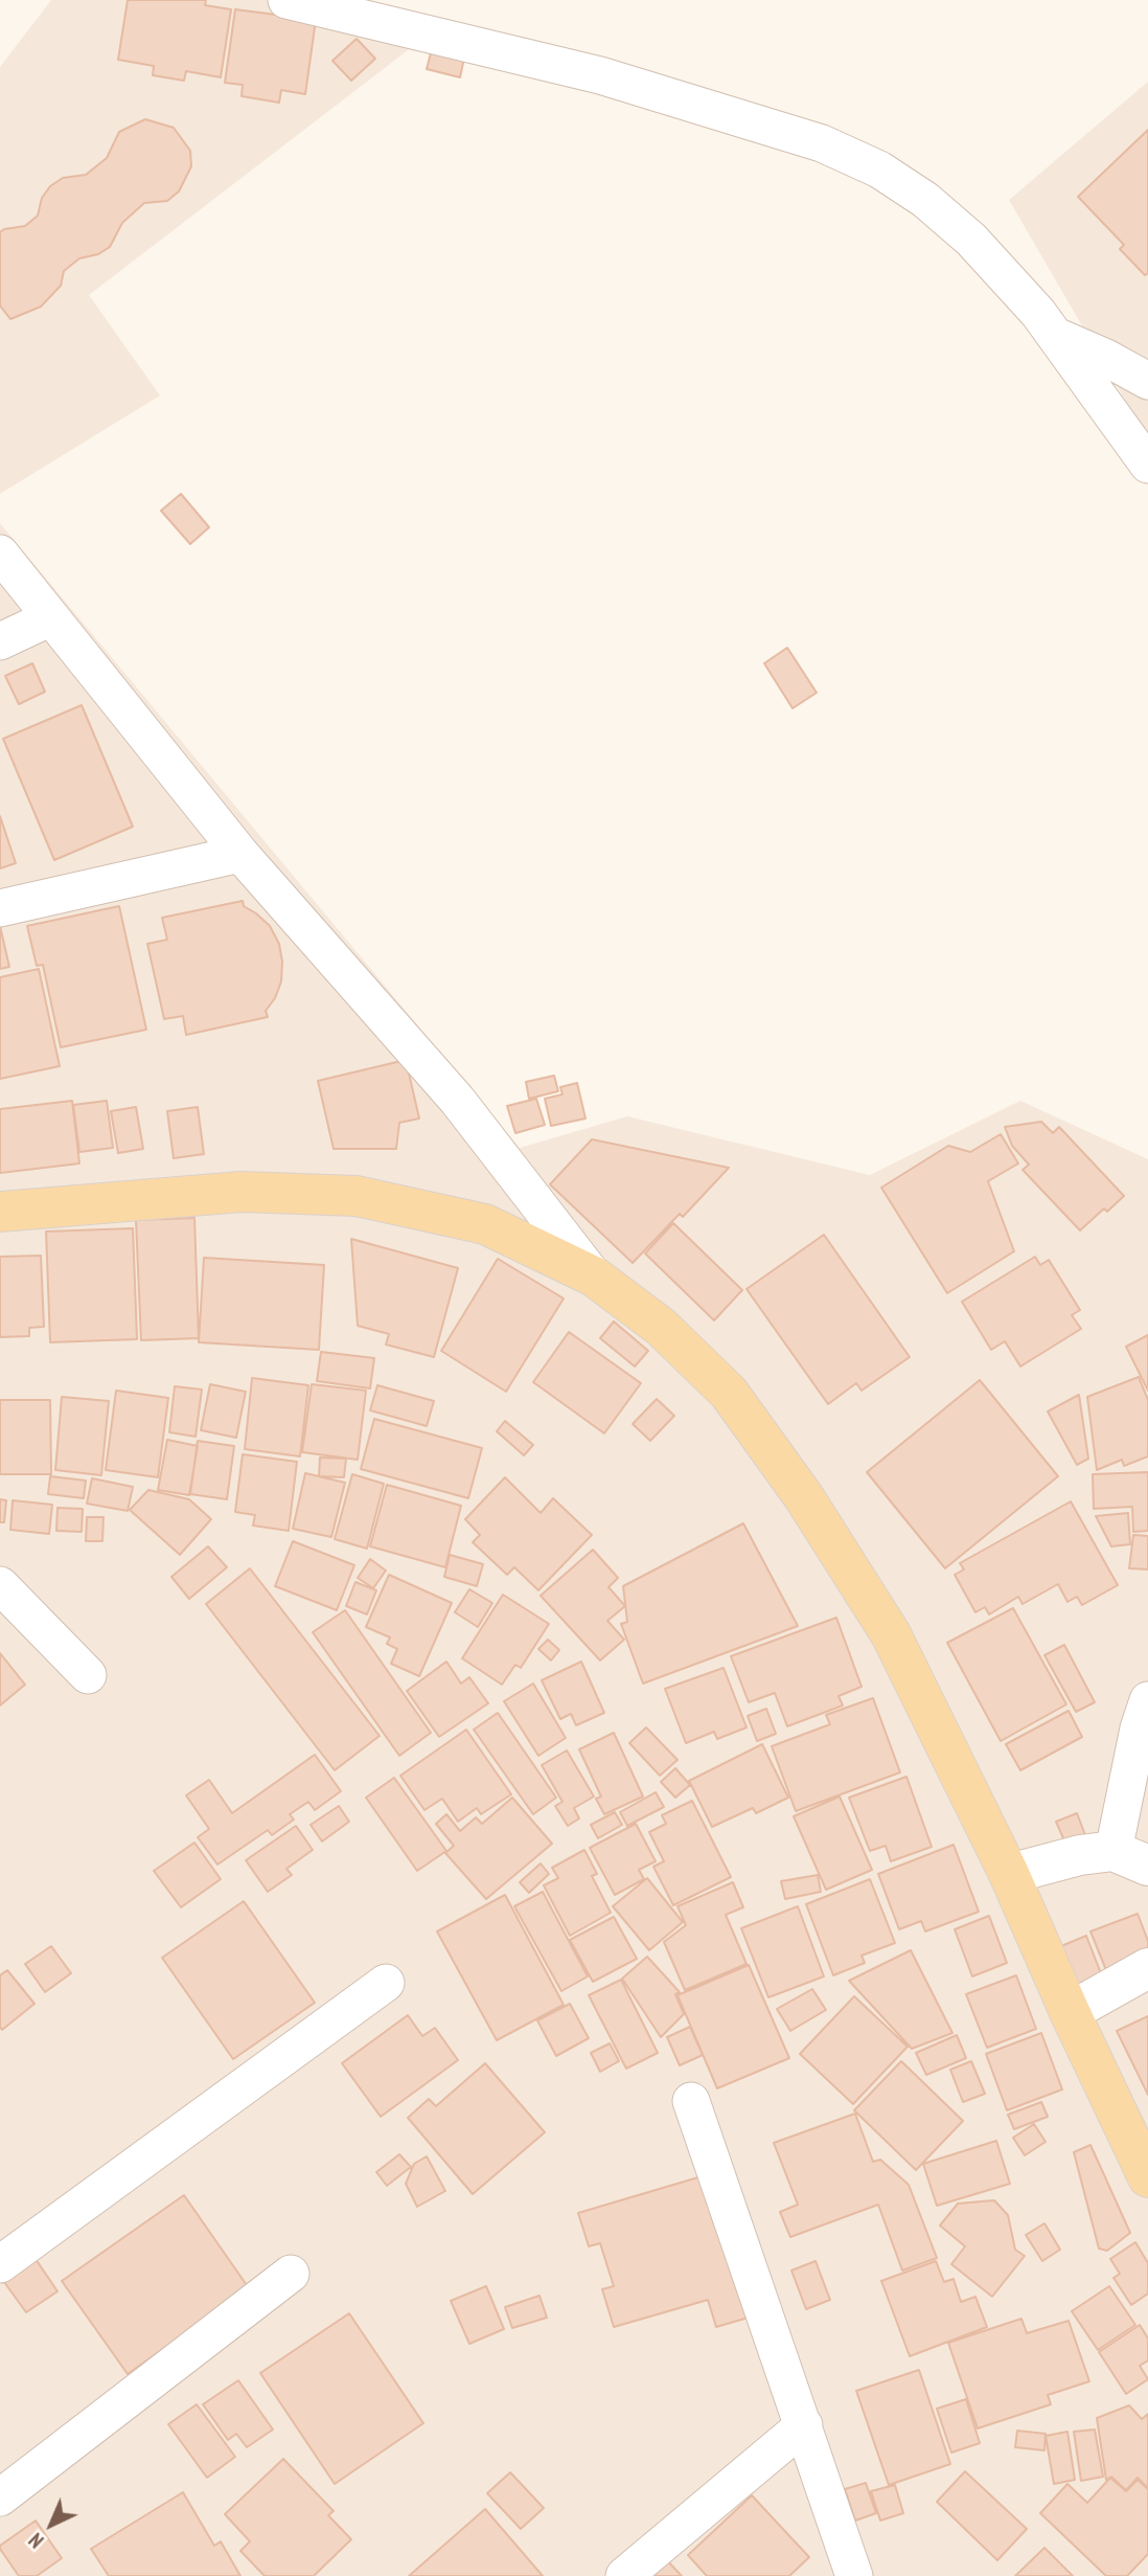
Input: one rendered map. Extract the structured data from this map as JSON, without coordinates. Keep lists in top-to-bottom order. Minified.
{"north":"bottom left"}
